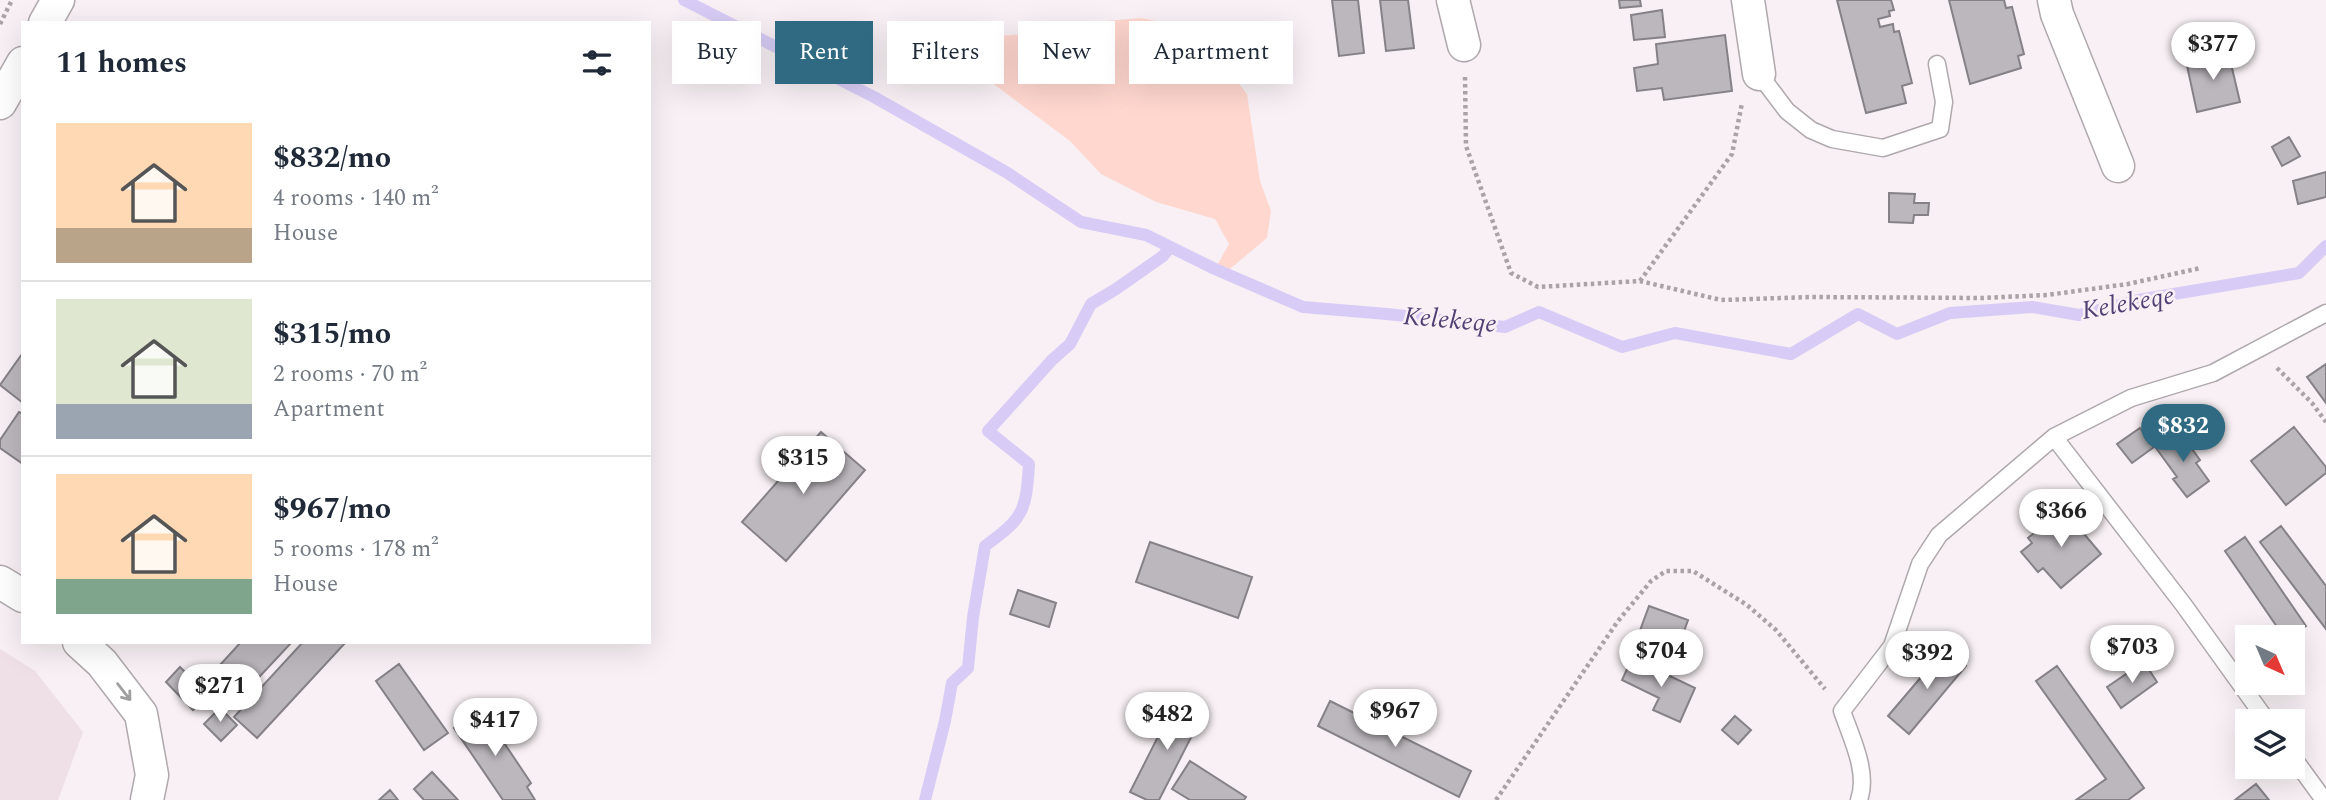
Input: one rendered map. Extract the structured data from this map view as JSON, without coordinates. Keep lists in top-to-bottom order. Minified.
{"water":["Kelekeqe"],"north":"bottom right","page":{"chip":["Buy","Rent","Filters","New","Apartment"],"heading":"11 homes","price":["$377","$832","$315","$366","$703","$704","$392","$271","$967","$482","$417"],"list":[{"name":"$832/mo","note":"4 rooms · 140 m² · House"},{"name":"$315/mo","note":"2 rooms · 70 m² · Apartment"},{"name":"$967/mo","note":"5 rooms · 178 m² · House"}]}}
